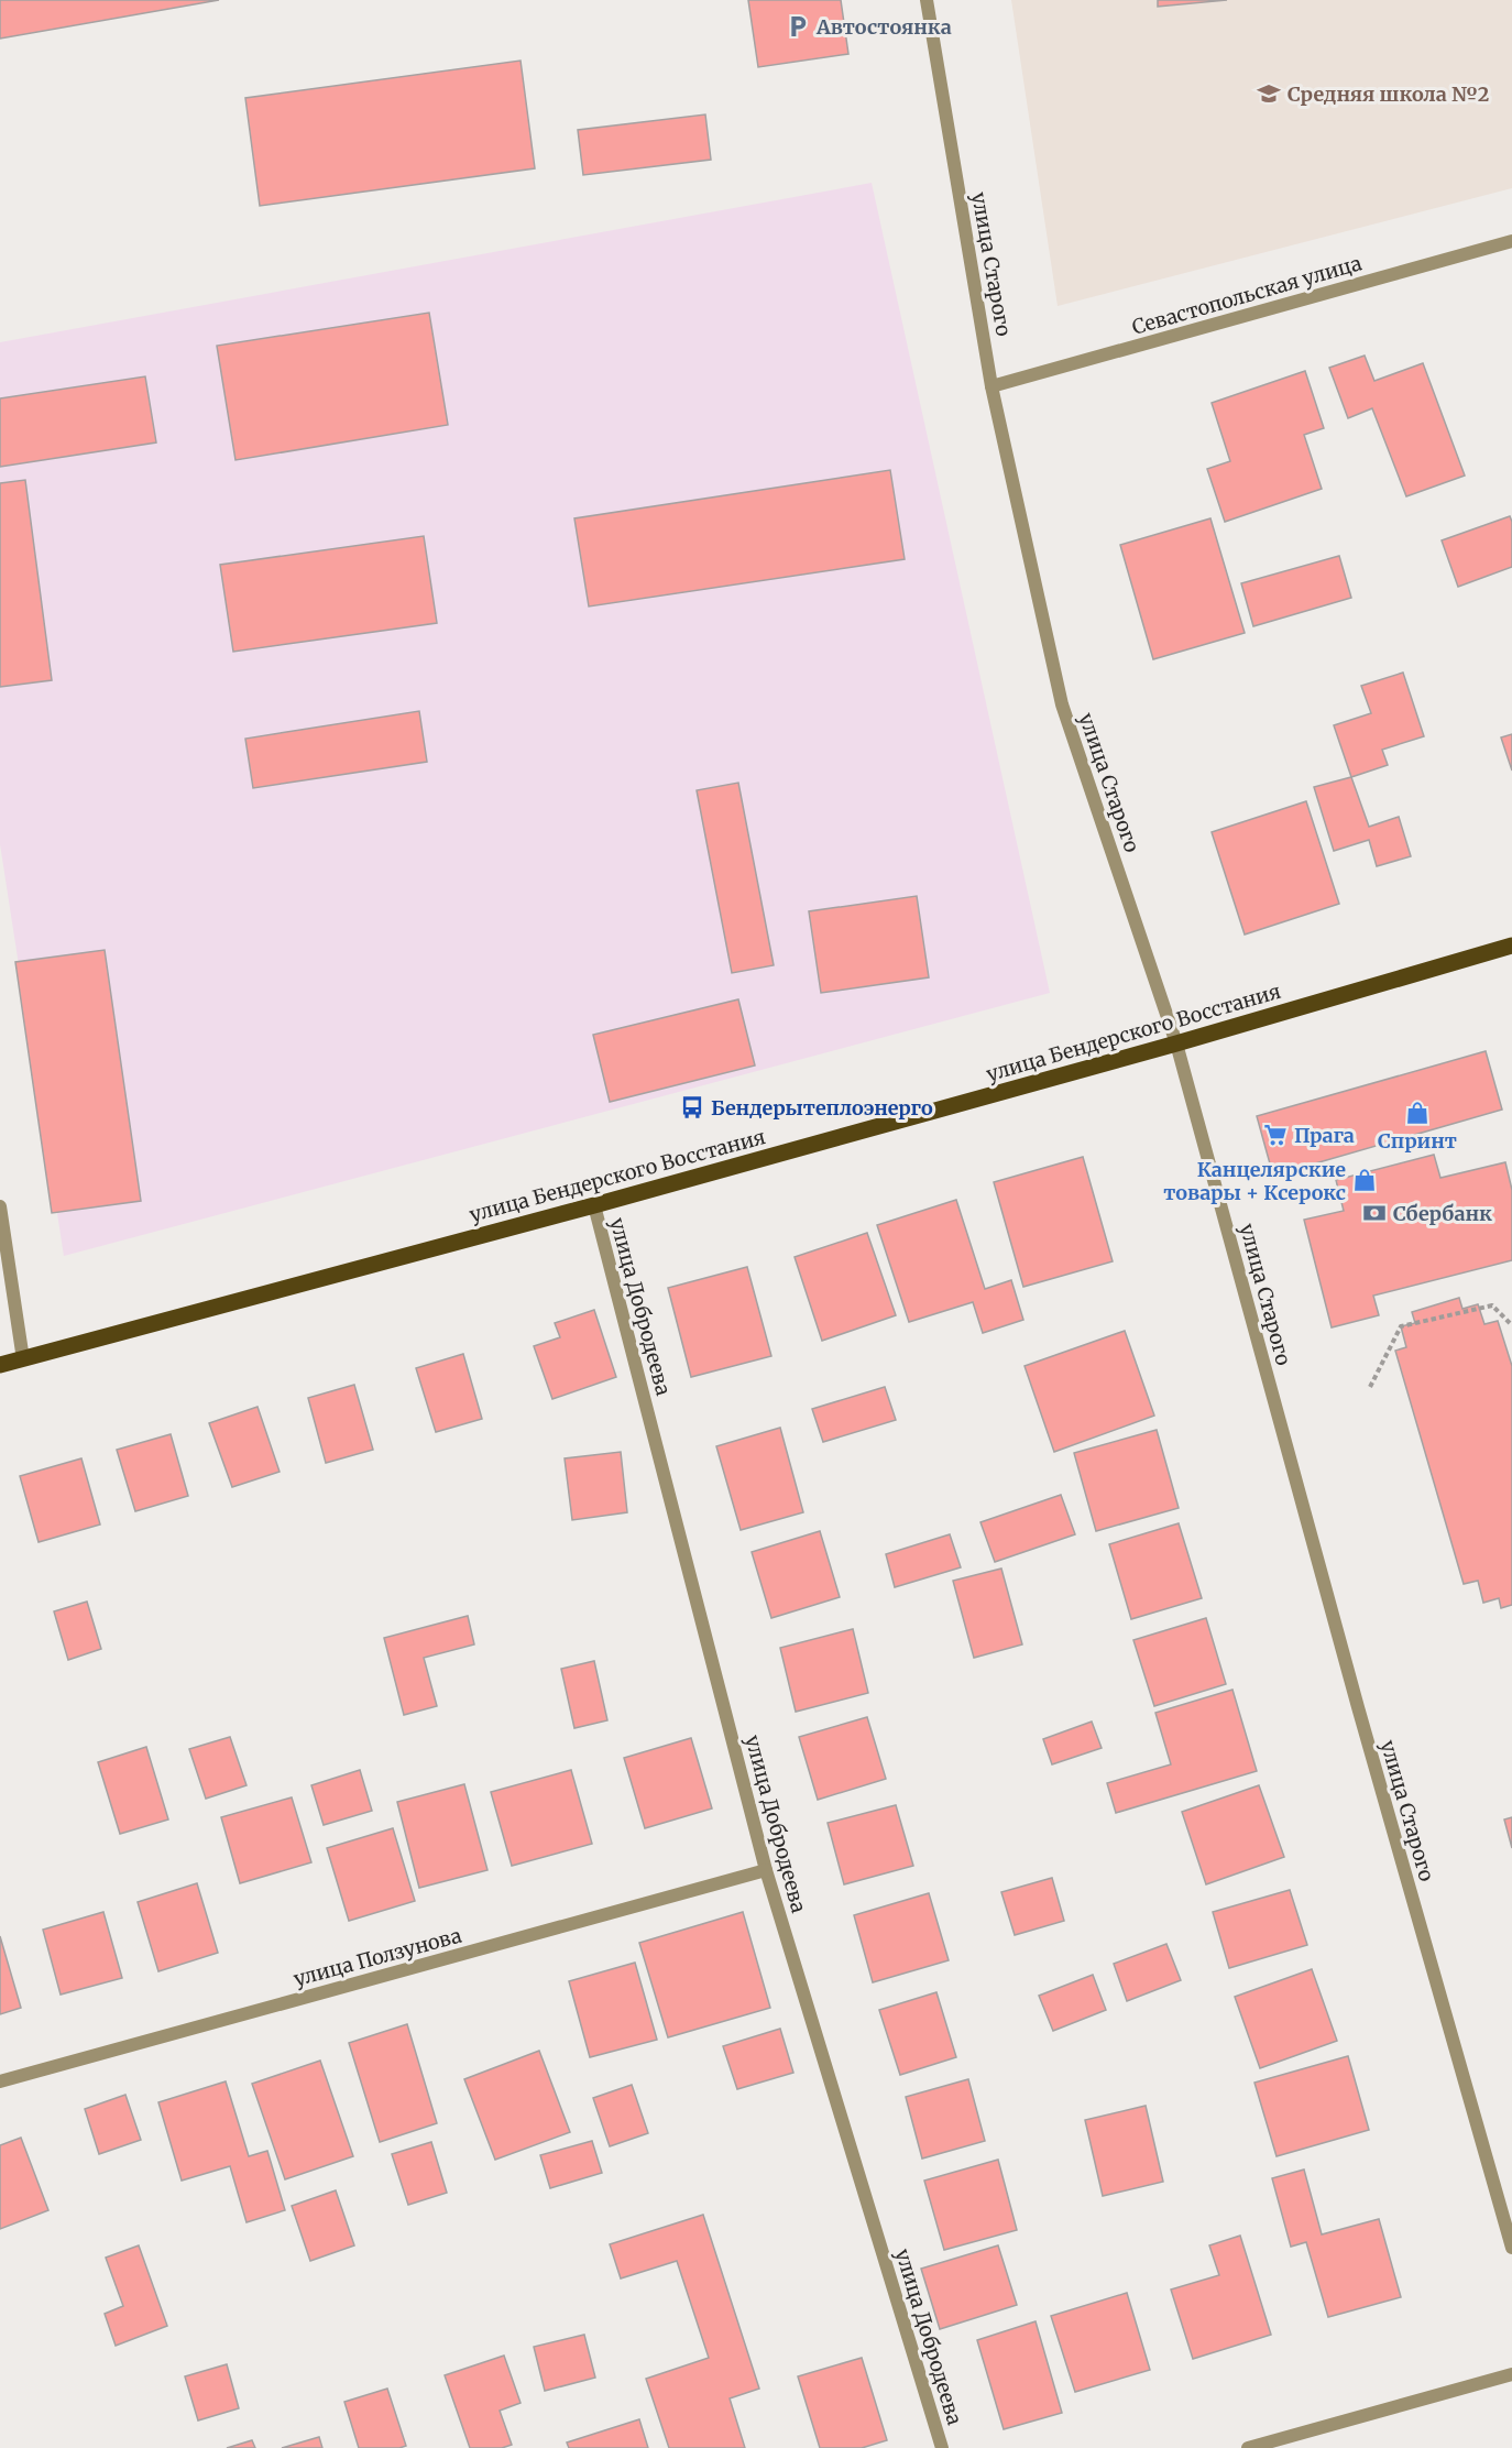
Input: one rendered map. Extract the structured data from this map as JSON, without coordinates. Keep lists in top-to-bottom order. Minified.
{"streets":{"main road":["улица Бендерского Восстания"],"street":["улица Старого","Севастопольская улица","улица Добродеева","улица Ползунова"]},"crossings":[["улица Старого","Севастопольская улица"],["улица Старого","улица Бендерского Восстания"],["улица Бендерского Восстания","улица Добродеева"],["улица Добродеева","улица Ползунова"]],"places":{"parking":["Автостоянка"],"school or university":["Средняя школа №2"],"bus stop":["Бендерытеплоэнерго"],"shop":["Спринт","Канцелярские товары + Ксерокс"],"supermarket":["Прага"],"bank":["Сбербанк"]}}
